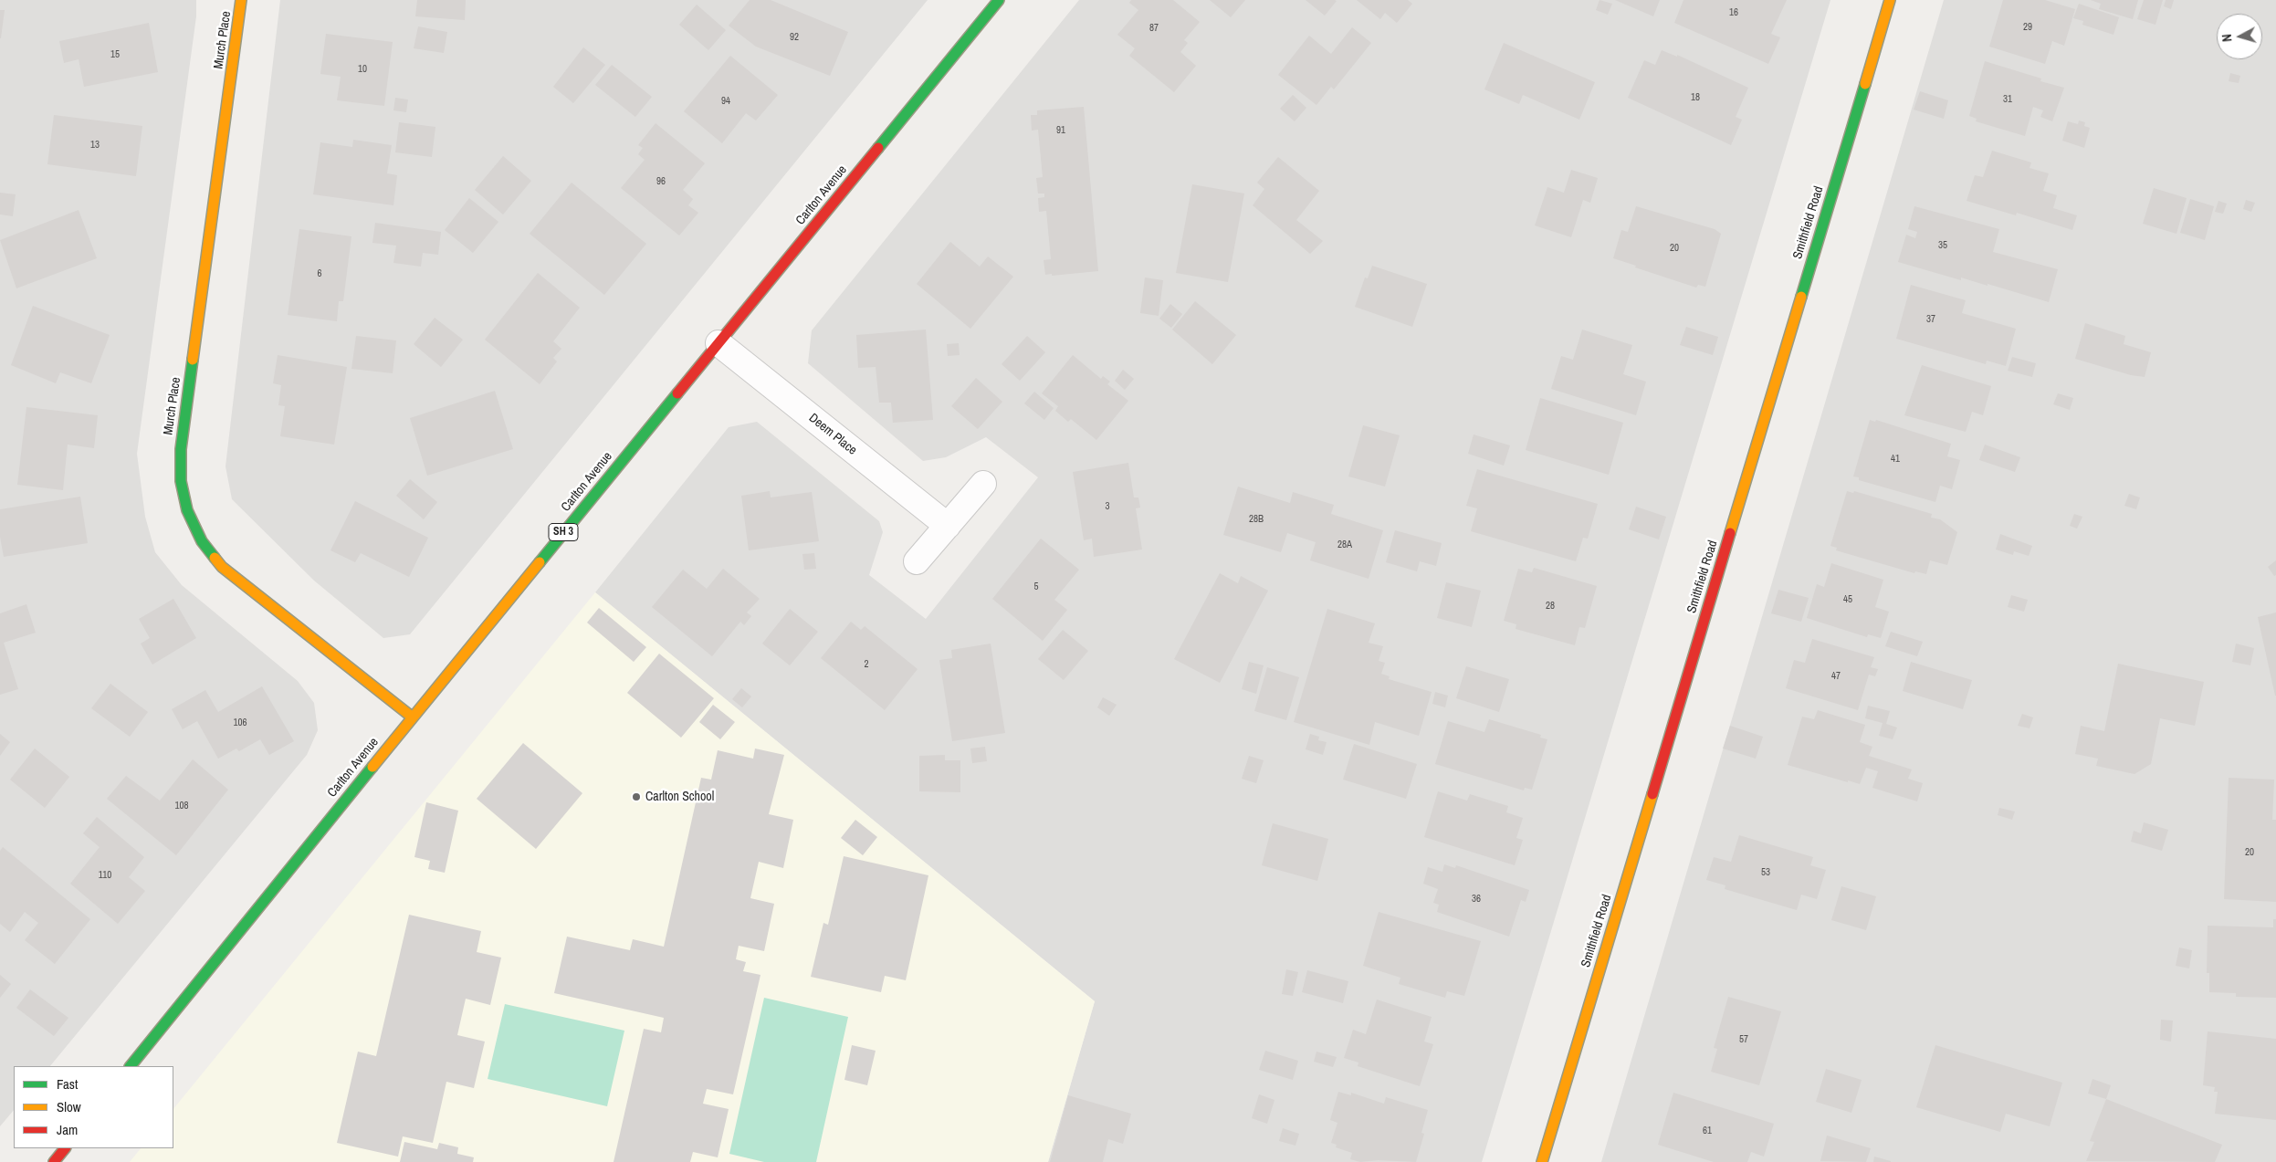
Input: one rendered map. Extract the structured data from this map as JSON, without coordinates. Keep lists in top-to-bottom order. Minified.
{"streets":{"main road":["Murch Place","Carlton Avenue","Smithfield Road","SH 3"],"street":["Deem Place"]},"crossings":[["Murch Place","Carlton Avenue"],["Carlton Avenue","Deem Place"]],"places":["Carlton School"],"house_numbers":["16","29","87","92","15","10","18","31","94","91","13","96","35","20","6","37","41","3","28B","28A","5","45","28","2","47","106","108","20","53","110","36","57","61"],"legend":["Fast","Slow","Jam"],"north":"left"}
